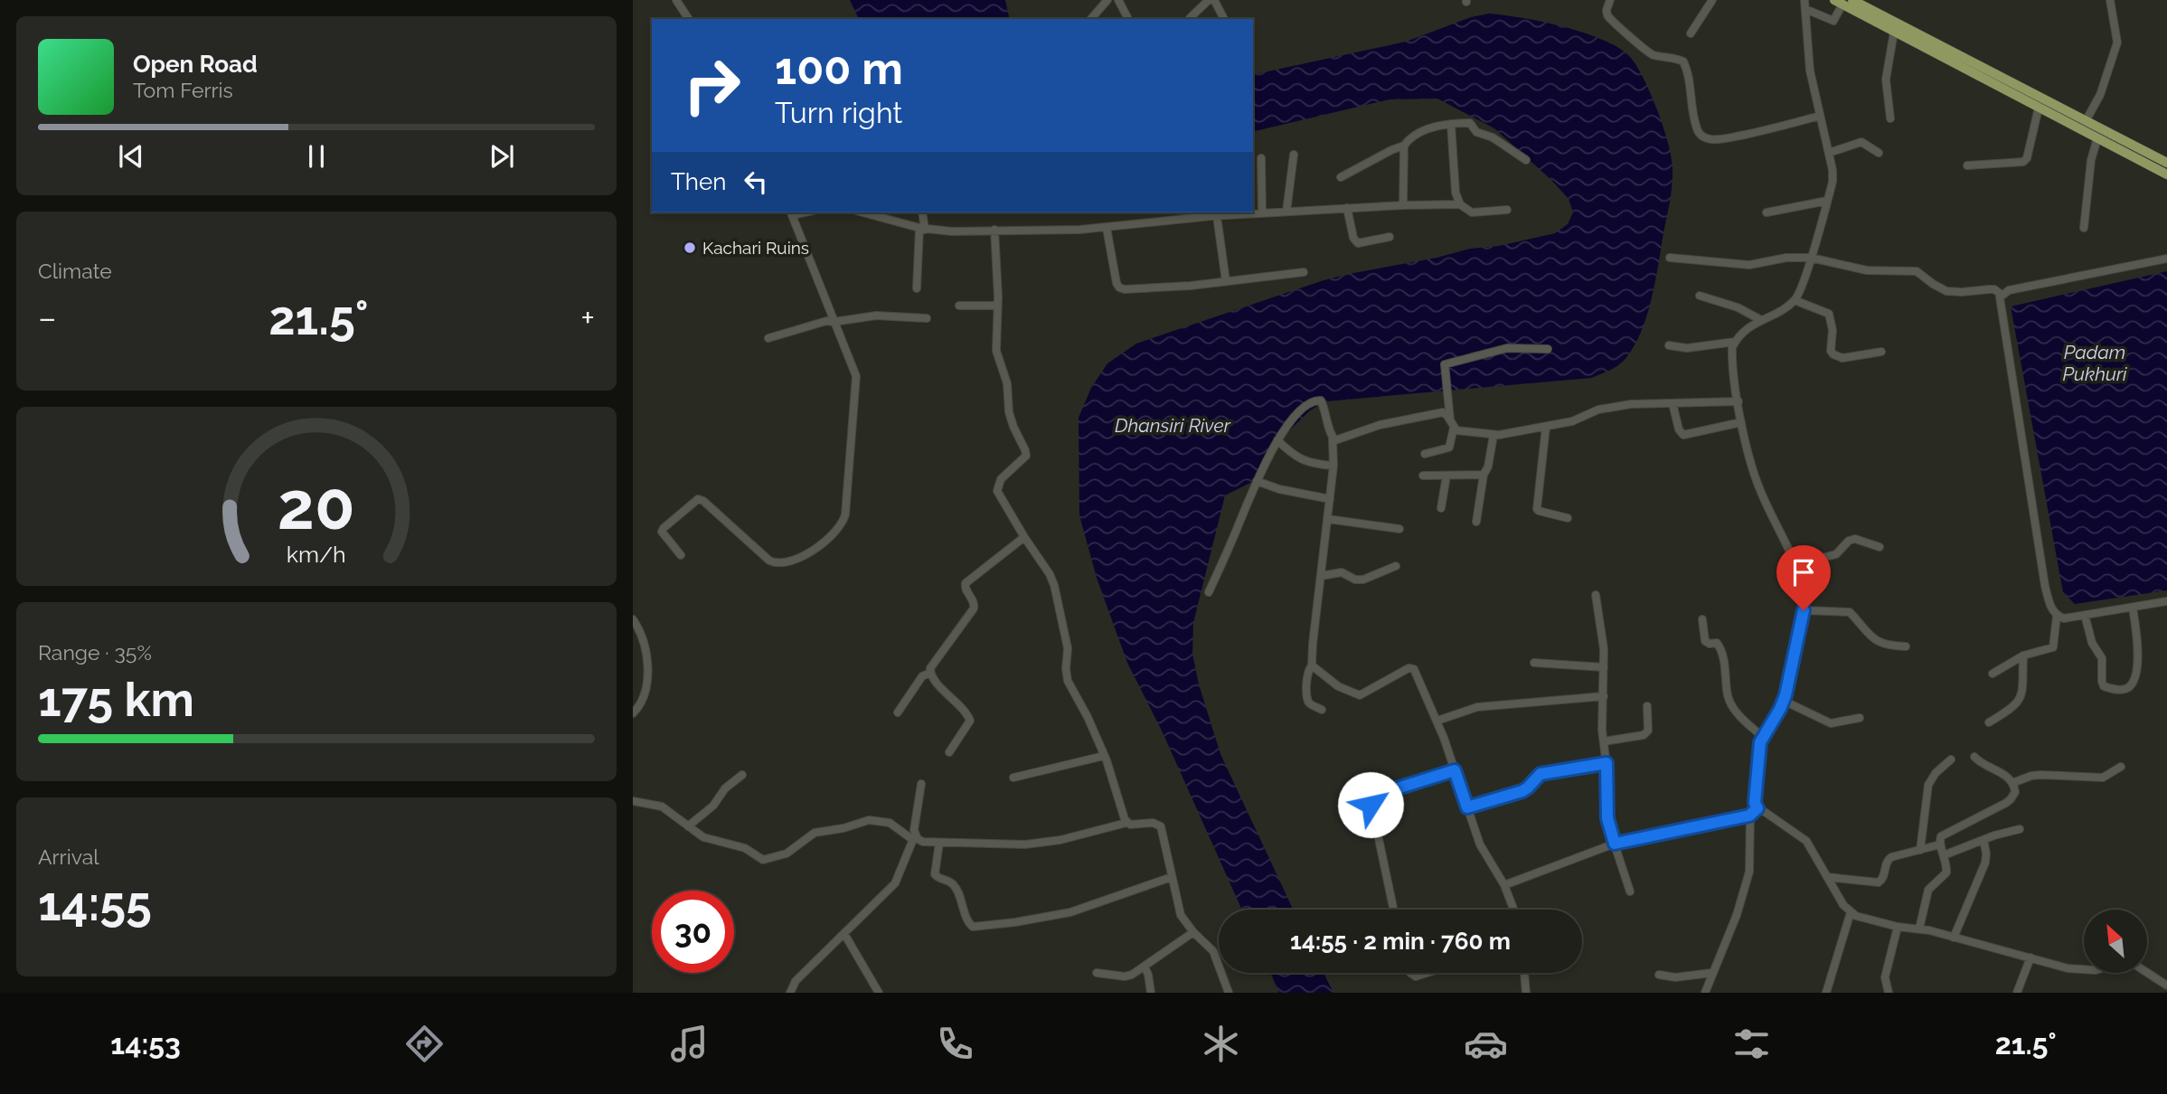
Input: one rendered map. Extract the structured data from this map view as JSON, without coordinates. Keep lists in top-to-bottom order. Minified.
{"water":["Padam Pukhuri","Dhansiri River"],"places":["Kachari Ruins"],"north":"top left","page":{"turn":["100 m","Turn right"],"song":["Open Road","Tom Ferris"],"then":"Then","tile":["Climate",["Range · 35%","175 km"],["Arrival","14:55"]],"heat":["−","21.5°","+"],"limit":"30","trip":"14:55 · 2 min · 760 m","tabs":["14:53","21.5°"],"gauge":["20","km/h"]}}
